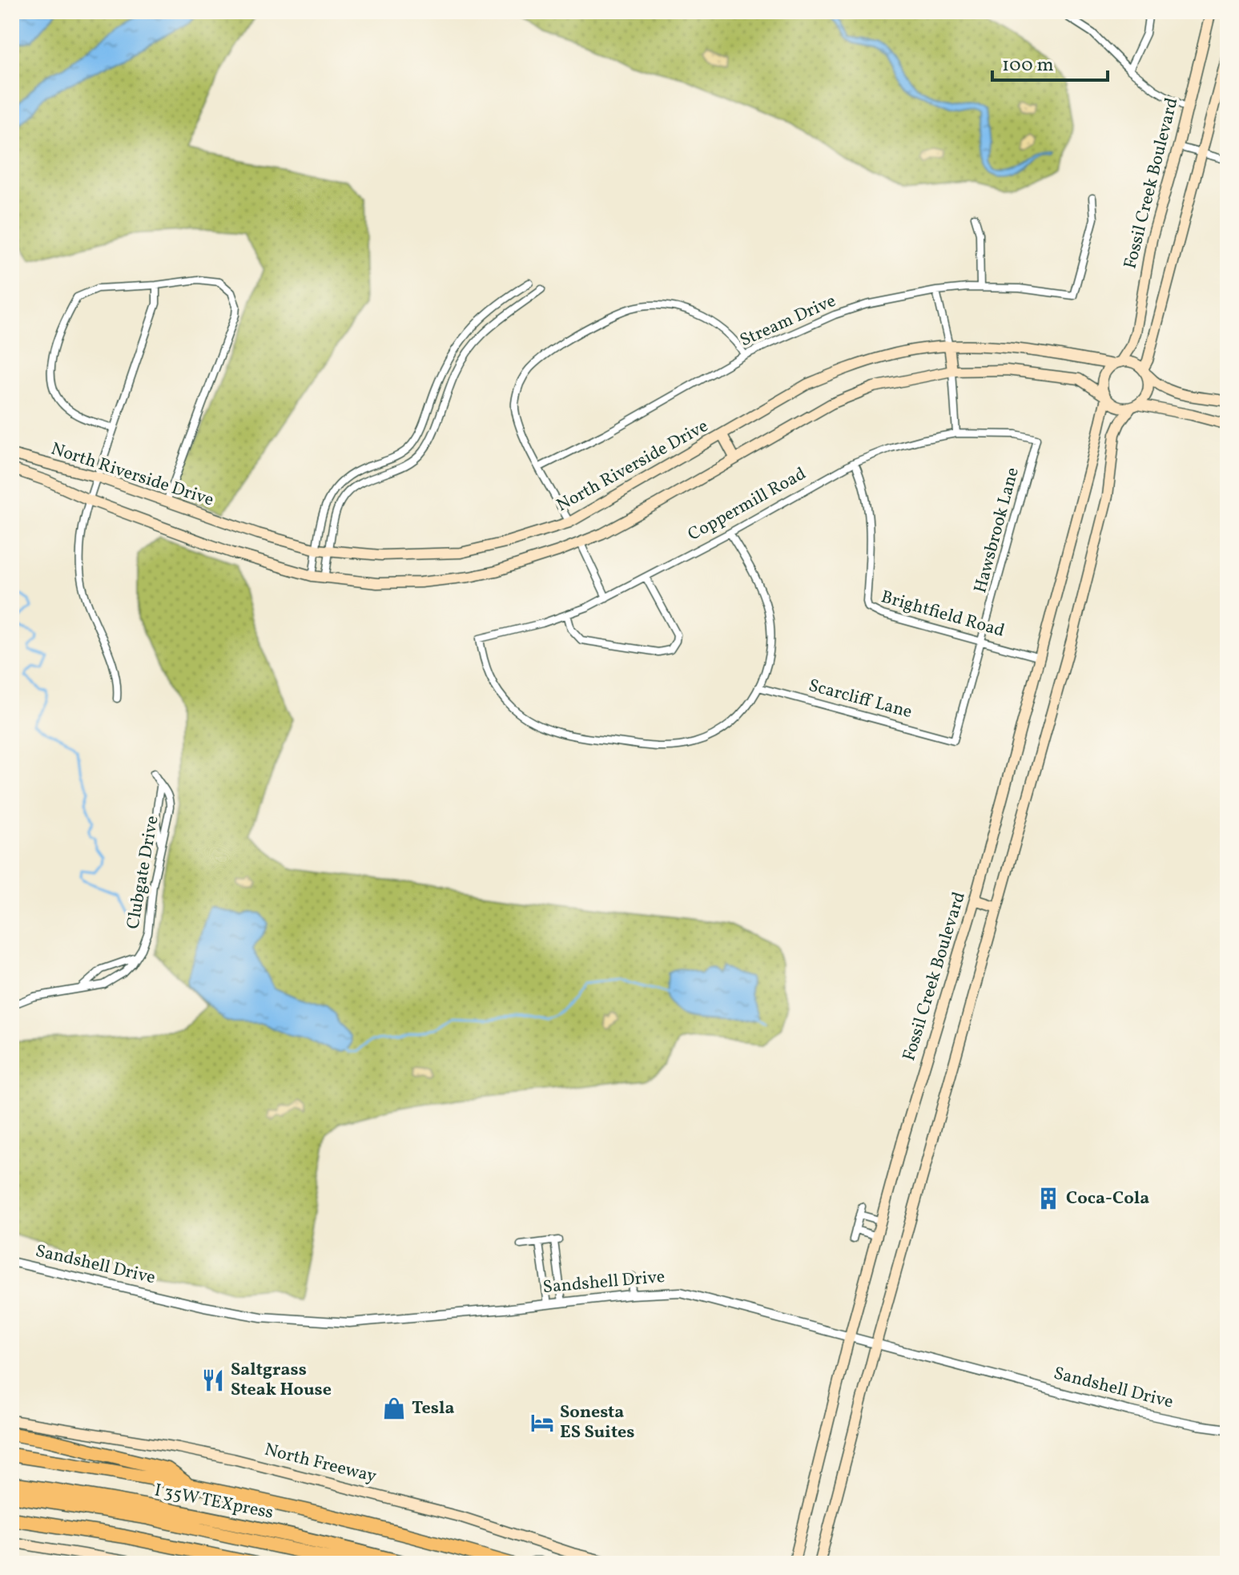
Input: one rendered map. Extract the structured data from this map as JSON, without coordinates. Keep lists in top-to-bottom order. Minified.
{"streets":{"highway":["I 35W TEXpress"],"main road":["Fossil Creek Boulevard","North Riverside Drive","North Freeway"],"street":["Stream Drive","Coppermill Road","Hawsbrook Lane","Brightfield Road","Scarcliff Lane","Clubgate Drive","Sandshell Drive"]},"crossings":[["Fossil Creek Boulevard","North Riverside Drive"],["Fossil Creek Boulevard","Brightfield Road"],["Fossil Creek Boulevard","Sandshell Drive"],["Coppermill Road","Hawsbrook Lane"],["Coppermill Road","Brightfield Road"],["Coppermill Road","Scarcliff Lane"],["Hawsbrook Lane","Brightfield Road"],["Hawsbrook Lane","Scarcliff Lane"]],"places":{"building":["Coca-Cola"],"restaurant":["Saltgrass Steak House"],"shop":["Tesla"],"hotel":["Sonesta ES Suites"]},"scale_bar":"100 m"}
